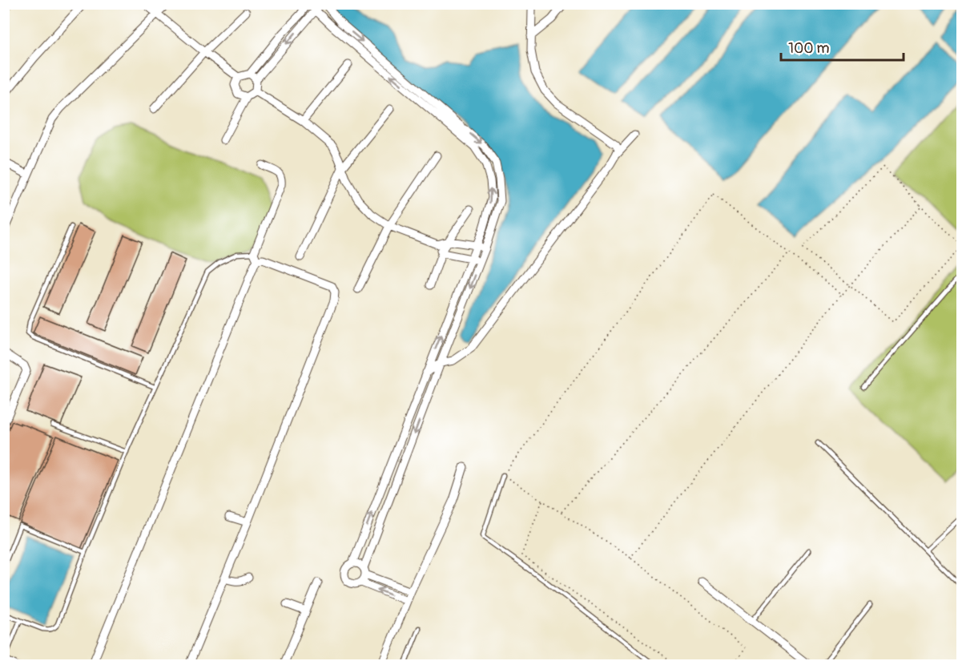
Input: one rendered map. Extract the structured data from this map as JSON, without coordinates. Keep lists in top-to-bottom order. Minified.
{"scale_bar":"100 m"}
